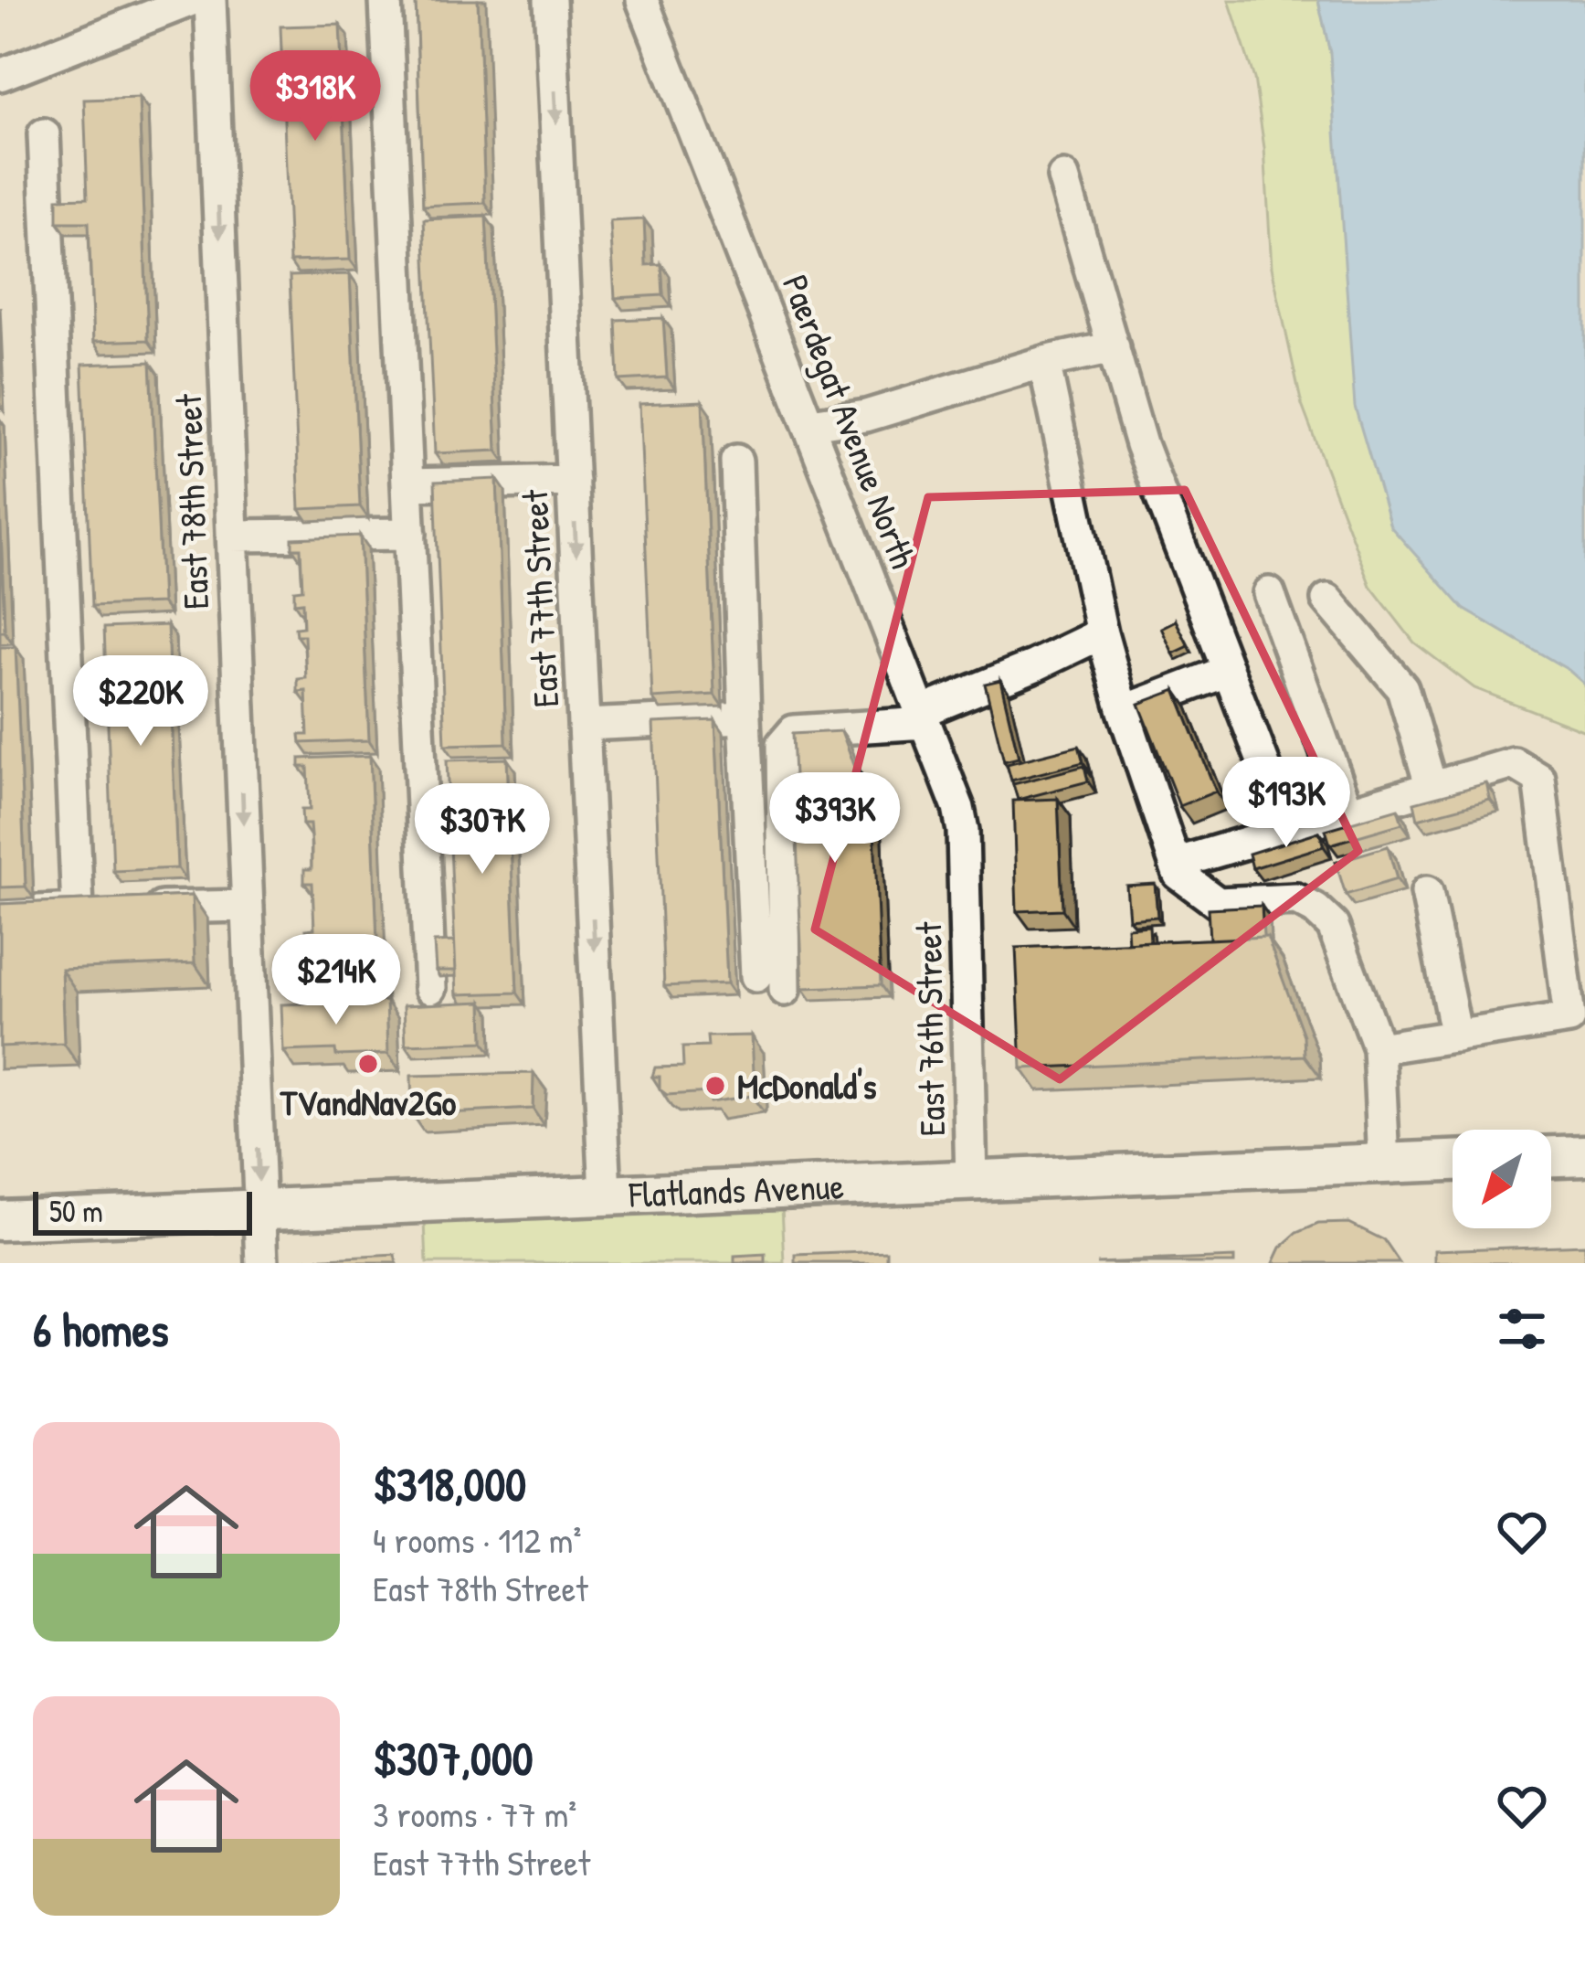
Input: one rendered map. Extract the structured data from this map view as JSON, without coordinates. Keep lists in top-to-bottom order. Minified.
{"streets":{"main road":["Flatlands Avenue"],"street":["Paerdegat Avenue North","East 78th Street","East 77th Street","East 76th Street"]},"crossings":[["Paerdegat Avenue North","East 76th Street"],["East 78th Street","Flatlands Avenue"],["East 77th Street","Flatlands Avenue"],["East 76th Street","Flatlands Avenue"]],"places":["TVandNav2Go","McDonald's"],"scale_bar":"50 m","north":"bottom left","page":{"price":["$318K","$220K","$193K","$393K","$307K","$214K"],"scale":"50 m","heading":"6 homes","list":[{"name":"$318,000","note":"4 rooms · 112 m² · East 78th Street"},{"name":"$307,000","note":"3 rooms · 77 m² · East 77th Street"}]}}
